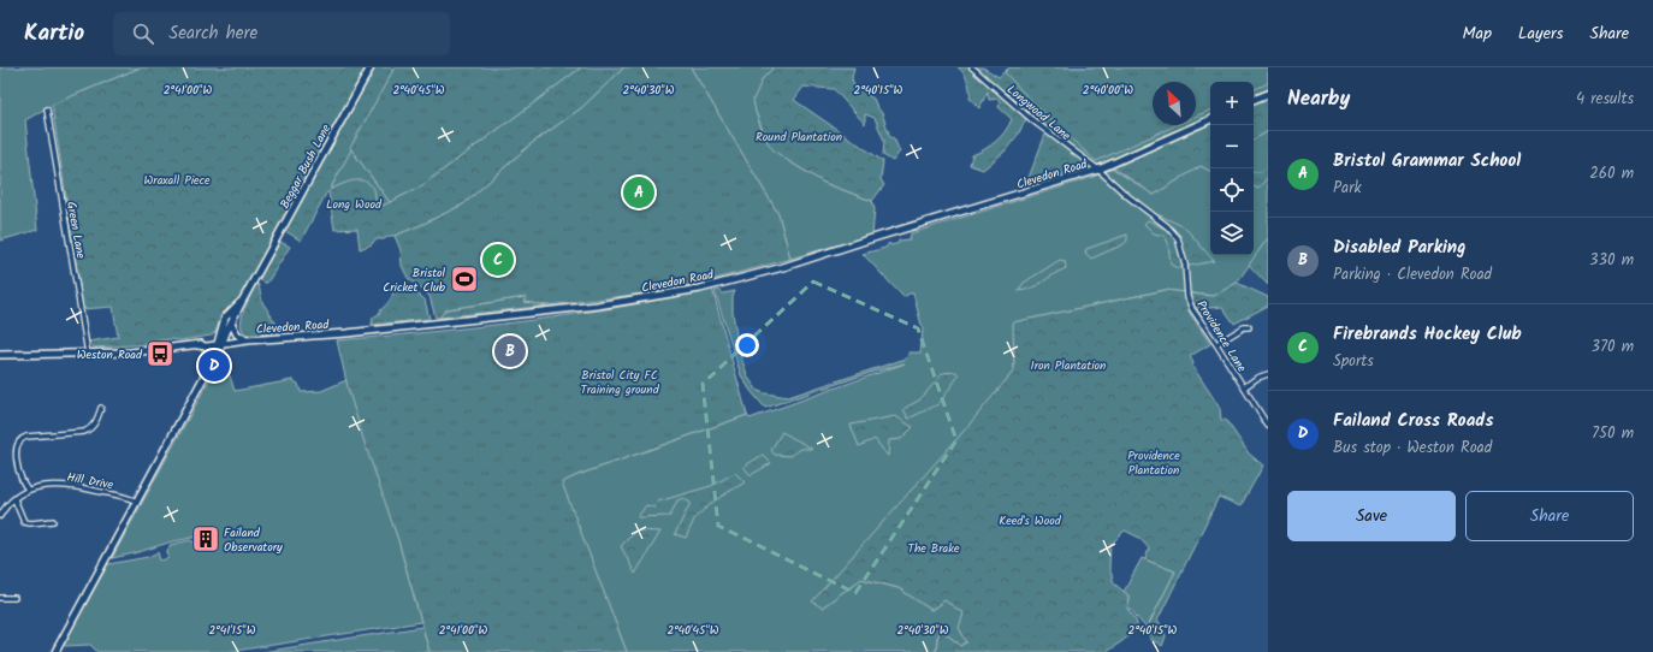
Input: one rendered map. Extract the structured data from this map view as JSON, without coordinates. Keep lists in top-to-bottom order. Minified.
{"streets":{"main road":["Beggar Bush Lane","Clevedon Road"],"street":["Longwood Lane","Green Lane","Providence Lane","Hill Drive"]},"crossings":[["Longwood Lane","Clevedon Road"],["Longwood Lane","Providence Lane"],["Beggar Bush Lane","Clevedon Road"],["Clevedon Road","Green Lane"],["Clevedon Road","Providence Lane"]],"parks":["Round Plantation","Wraxall Piece","Long Wood","Iron Plantation","Bristol City FC Training ground","Providence Plantation","Keed's Wood","The Brake"],"places":{"sports":["Bristol Cricket Club"],"bus stop":["Weston Road"],"building":["Failand Observatory"]},"north":"top left","page":{"header":"Kartio","search":"Search here","nav":["Map","Layers","Share"],"heading":["Nearby","4 results"],"map_buttons":["+","−"],"list":[{"mark":"A","name":"Bristol Grammar School","note":"Park","value":"260 m"},{"mark":"B","name":"Disabled Parking","note":"Parking · Clevedon Road","value":"330 m"},{"mark":"C","name":"Firebrands Hockey Club","note":"Sports","value":"370 m"},{"mark":"D","name":"Failand Cross Roads","note":"Bus stop · Weston Road","value":"750 m"}],"pins":["A","C","B","D"],"buttons":["Save","Share"]},"coordinates":["2°40'00\"W","2°41'00\"W","2°40'45\"W","2°40'30\"W","2°40'15\"W","2°41'15\"W"]}
